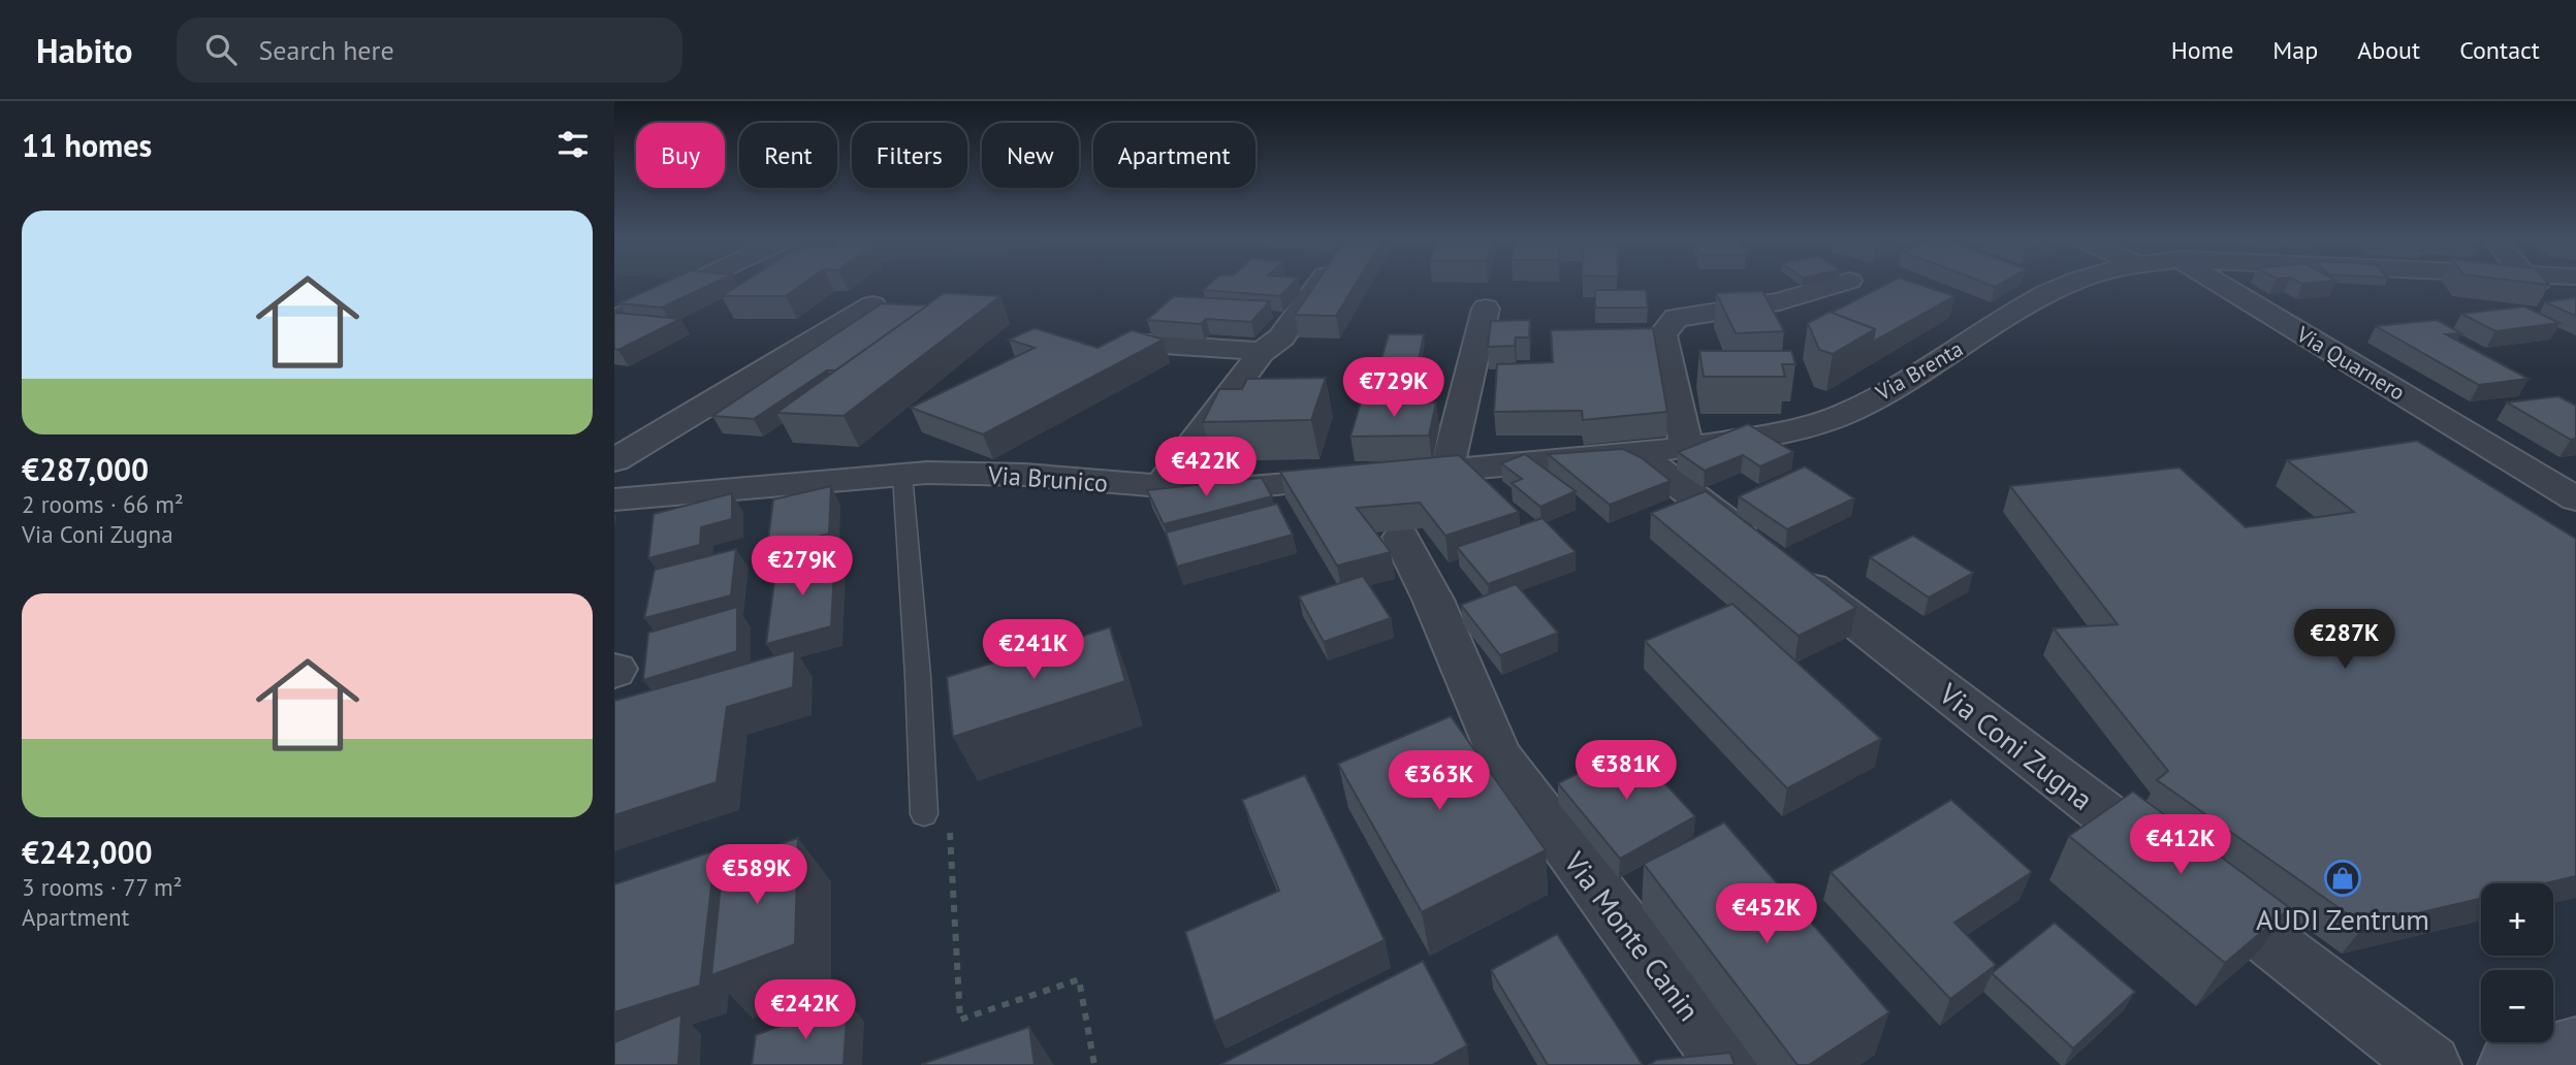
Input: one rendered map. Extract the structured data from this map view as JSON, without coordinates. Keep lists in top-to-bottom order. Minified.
{"streets":{"street":["Via Quarnero","Via Brenta","Via Brunico","Via Coni Zugna","Via Monte Canin"]},"crossings":[["Via Brenta","Via Brunico"],["Via Brunico","Via Coni Zugna"]],"places":{"shop":["AUDI Zentrum"]},"page":{"header":"Habito","search":"Search here","nav":["Home","Map","About","Contact"],"heading":"11 homes","chip":["Buy","Rent","Filters","New","Apartment"],"list":[{"name":"€287,000","note":"2 rooms · 66 m² · Via Coni Zugna"},{"name":"€242,000","note":"3 rooms · 77 m² · Apartment"}],"price":["€729K","€422K","€279K","€287K","€241K","€381K","€363K","€412K","€589K","€452K","€242K"],"map_buttons":["+","−"]}}
